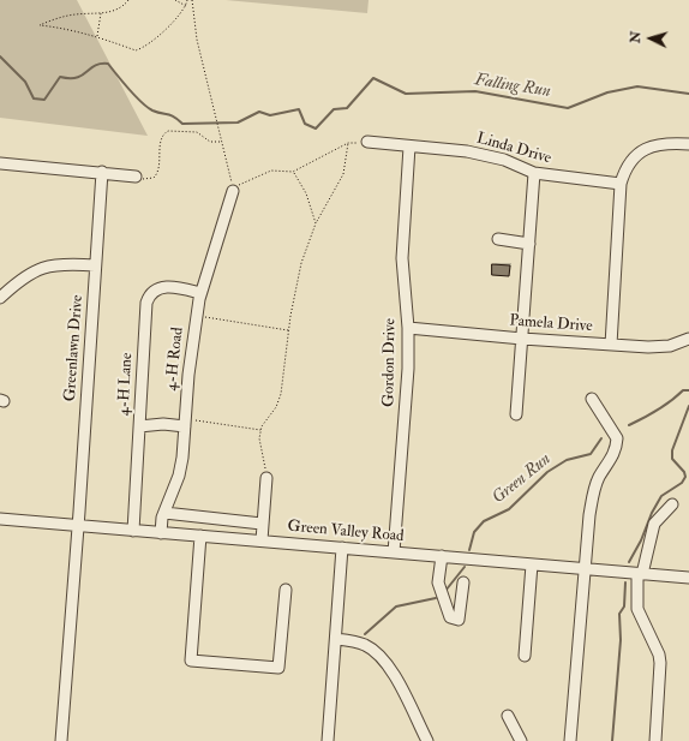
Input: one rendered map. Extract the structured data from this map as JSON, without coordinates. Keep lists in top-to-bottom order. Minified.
{"streets":{"street":["Linda Drive","Pamela Drive","Greenlawn Drive","4-H Road","Gordon Drive","4-H Lane","Green Valley Road"]},"crossings":[["Linda Drive","Gordon Drive"],["Pamela Drive","Gordon Drive"],["Greenlawn Drive","Green Valley Road"],["4-H Road","4-H Lane"],["4-H Road","Green Valley Road"],["Gordon Drive","Green Valley Road"],["4-H Lane","Green Valley Road"]],"water":["Falling Run","Green Run"],"north":"left"}
